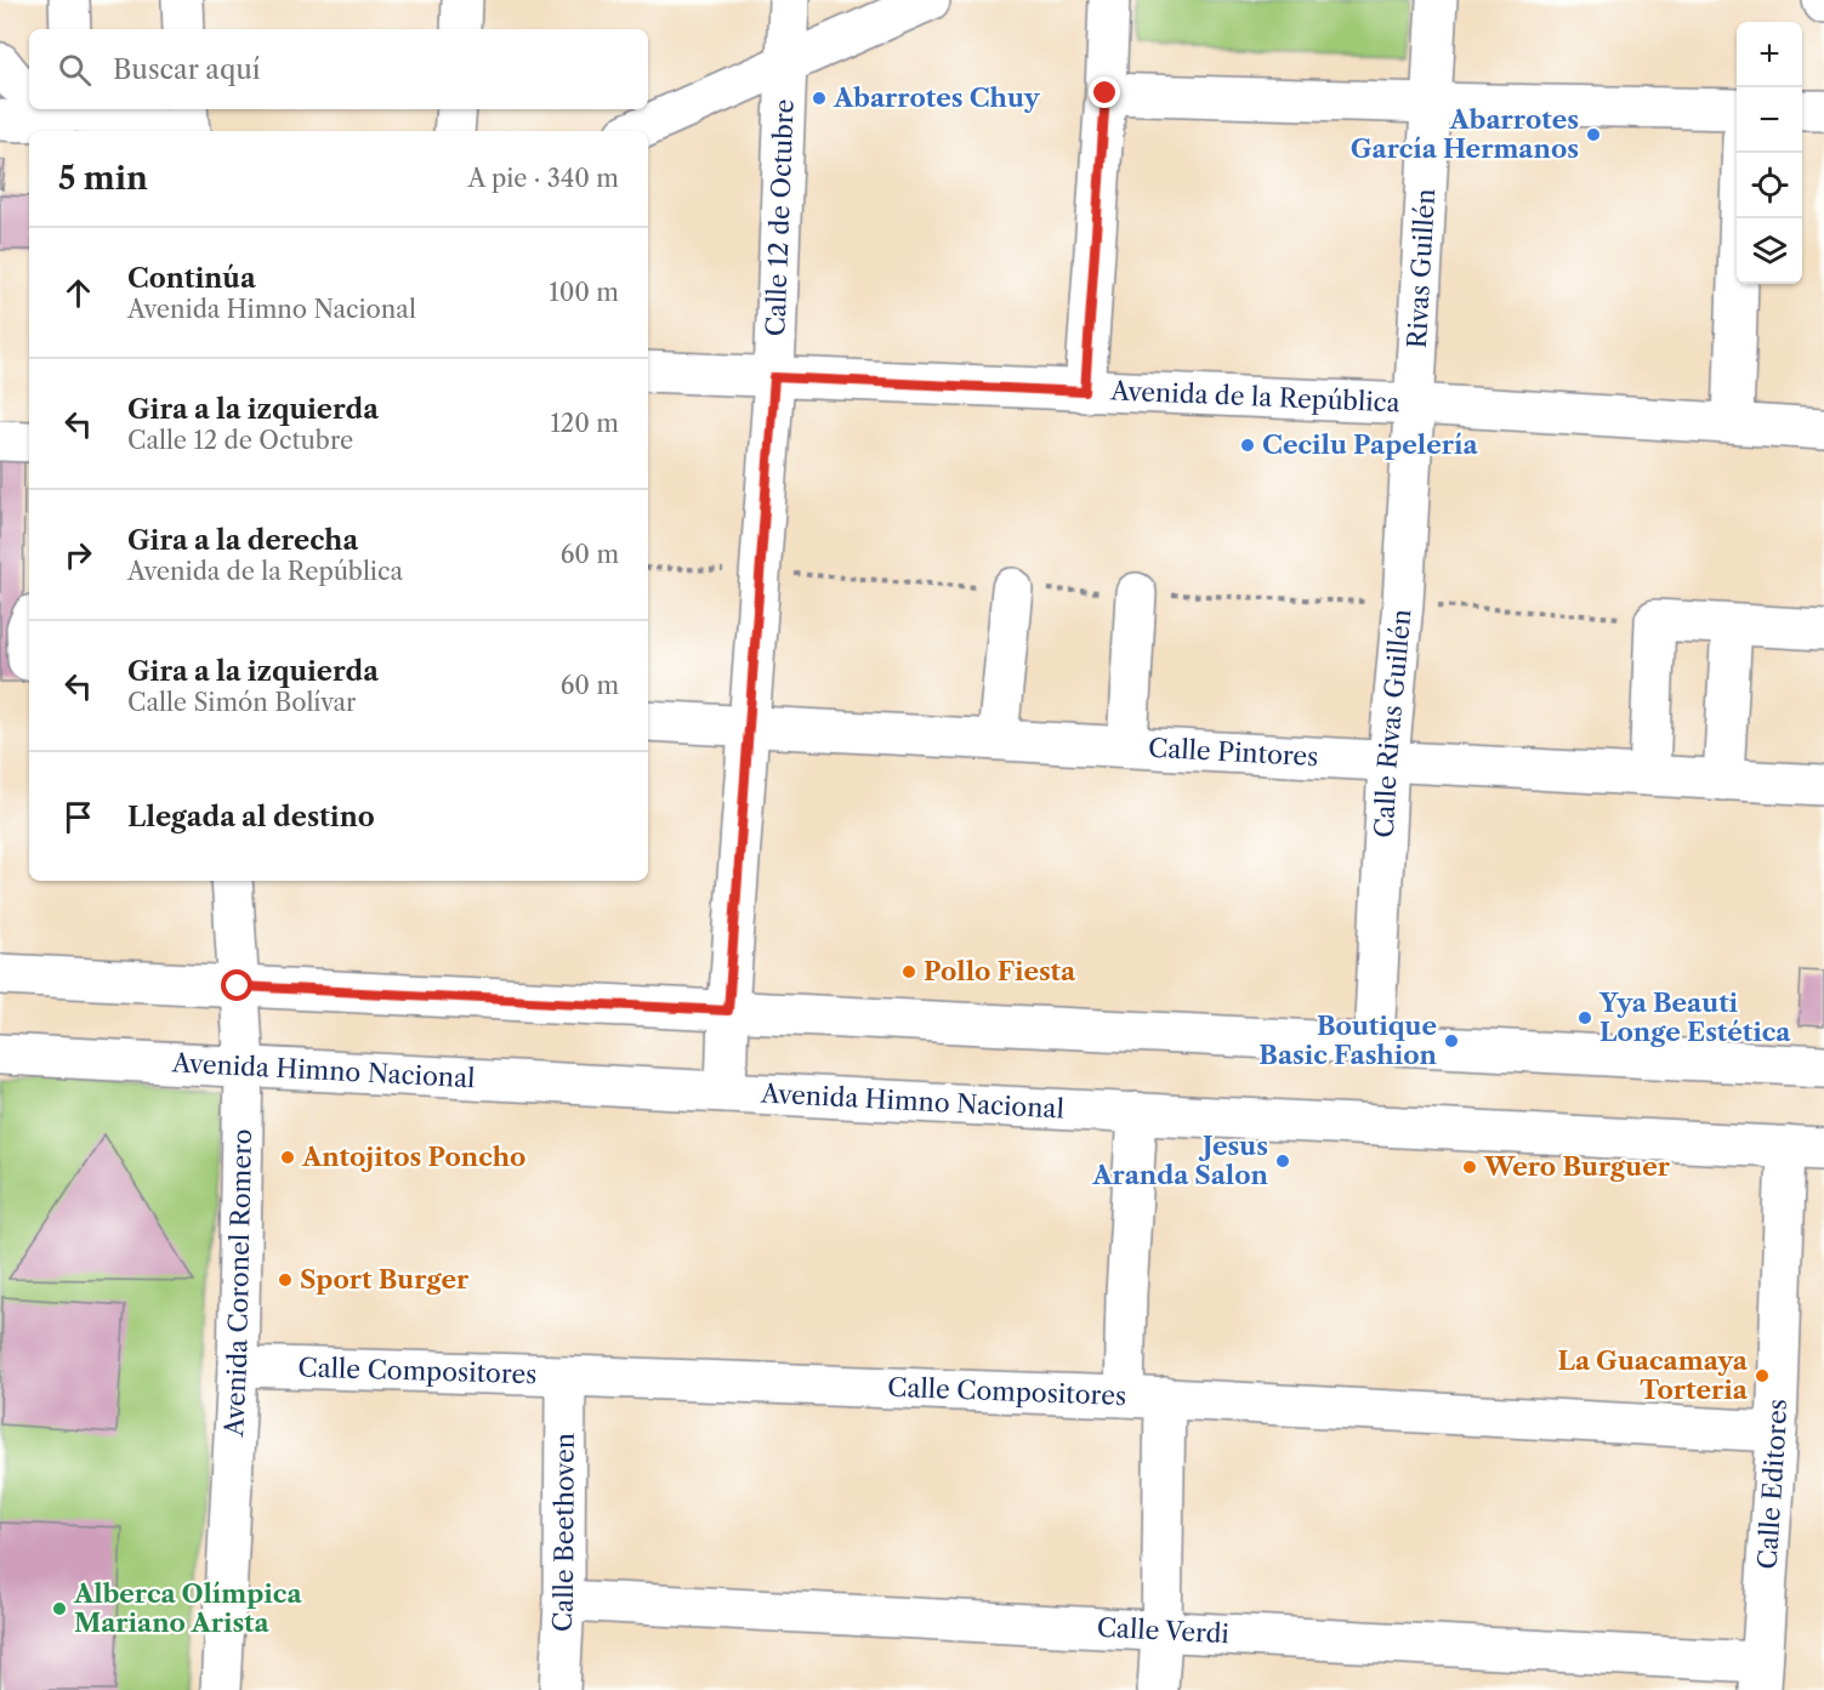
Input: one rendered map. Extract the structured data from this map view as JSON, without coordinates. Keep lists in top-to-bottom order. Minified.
{"streets":{"street":["Calle 12 de Octubre","Rivas Guillén","Avenida de la República","Calle Rivas Guillén","Calle Pintores","Avenida Himno Nacional","Avenida Coronel Romero","Calle Compositores","Calle Editores","Calle Beethoven","Calle Verdi"]},"crossings":[["Calle 12 de Octubre","Avenida de la República"],["Calle 12 de Octubre","Calle Pintores"],["Calle 12 de Octubre","Avenida Himno Nacional"],["Rivas Guillén","Avenida de la República"],["Rivas Guillén","Calle Rivas Guillén"],["Avenida de la República","Calle Rivas Guillén"],["Calle Rivas Guillén","Calle Pintores"],["Avenida Himno Nacional","Avenida Coronel Romero"],["Avenida Himno Nacional","Calle Editores"],["Avenida Coronel Romero","Calle Compositores"],["Calle Compositores","Calle Editores"],["Calle Compositores","Calle Beethoven"],["Calle Editores","Calle Verdi"],["Calle Beethoven","Calle Verdi"]],"places":["Abarrotes Chuy","Abarrotes García Hermanos","Cecilu Papelería","Pollo Fiesta","Yya Beauti Longe Estética","Boutique Basic Fashion","Antojitos Poncho","Jesus Aranda Salon","Wero Burguer","Sport Burger","La Guacamaya Torteria","Alberca Olímpica Mariano Arista"],"page":{"map_buttons":["+","−"],"search":"Buscar aquí","heading":["5 min","A pie · 340 m"],"list":[["Continúa","Avenida Himno Nacional","100 m"],["Gira a la izquierda","Calle 12 de Octubre","120 m"],["Gira a la derecha","Avenida de la República","60 m"],["Gira a la izquierda","Calle Simón Bolívar","60 m"],"Llegada al destino"]}}
